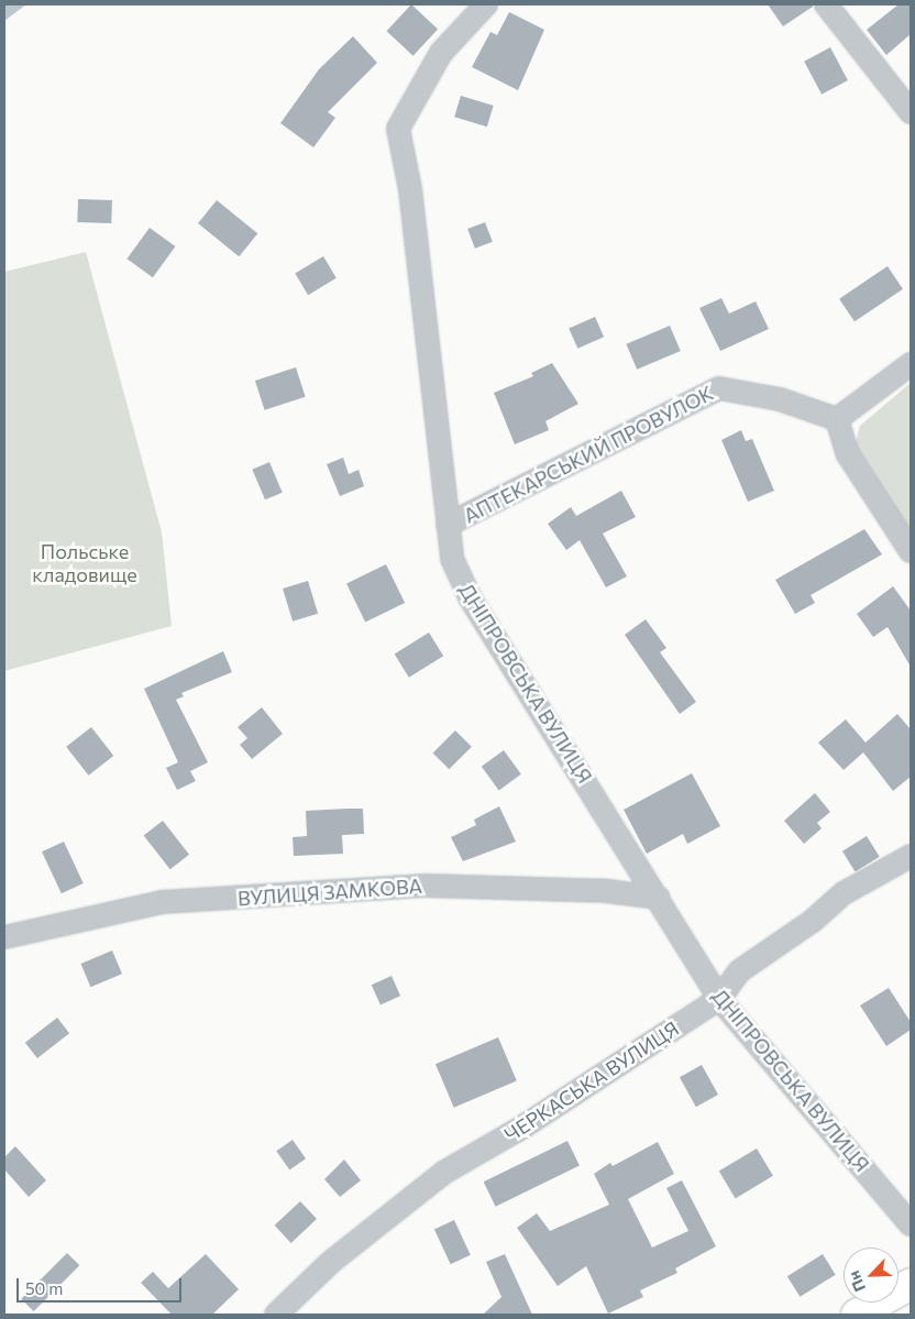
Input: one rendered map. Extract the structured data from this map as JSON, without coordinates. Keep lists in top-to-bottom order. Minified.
{"streets":{"street":["АПТЕКАРСЬКИЙ ПРОВУЛОК","ДНІПРОВСЬКА ВУЛИЦЯ","ВУЛИЦЯ ЗАМКОВА","ЧЕРКАСЬКА ВУЛИЦЯ"]},"crossings":[["АПТЕКАРСЬКИЙ ПРОВУЛОК","ДНІПРОВСЬКА ВУЛИЦЯ"],["ДНІПРОВСЬКА ВУЛИЦЯ","ВУЛИЦЯ ЗАМКОВА"],["ДНІПРОВСЬКА ВУЛИЦЯ","ЧЕРКАСЬКА ВУЛИЦЯ"]],"parks":["Польське кладовище"],"scale_bar":"50 m","north":"bottom left"}
